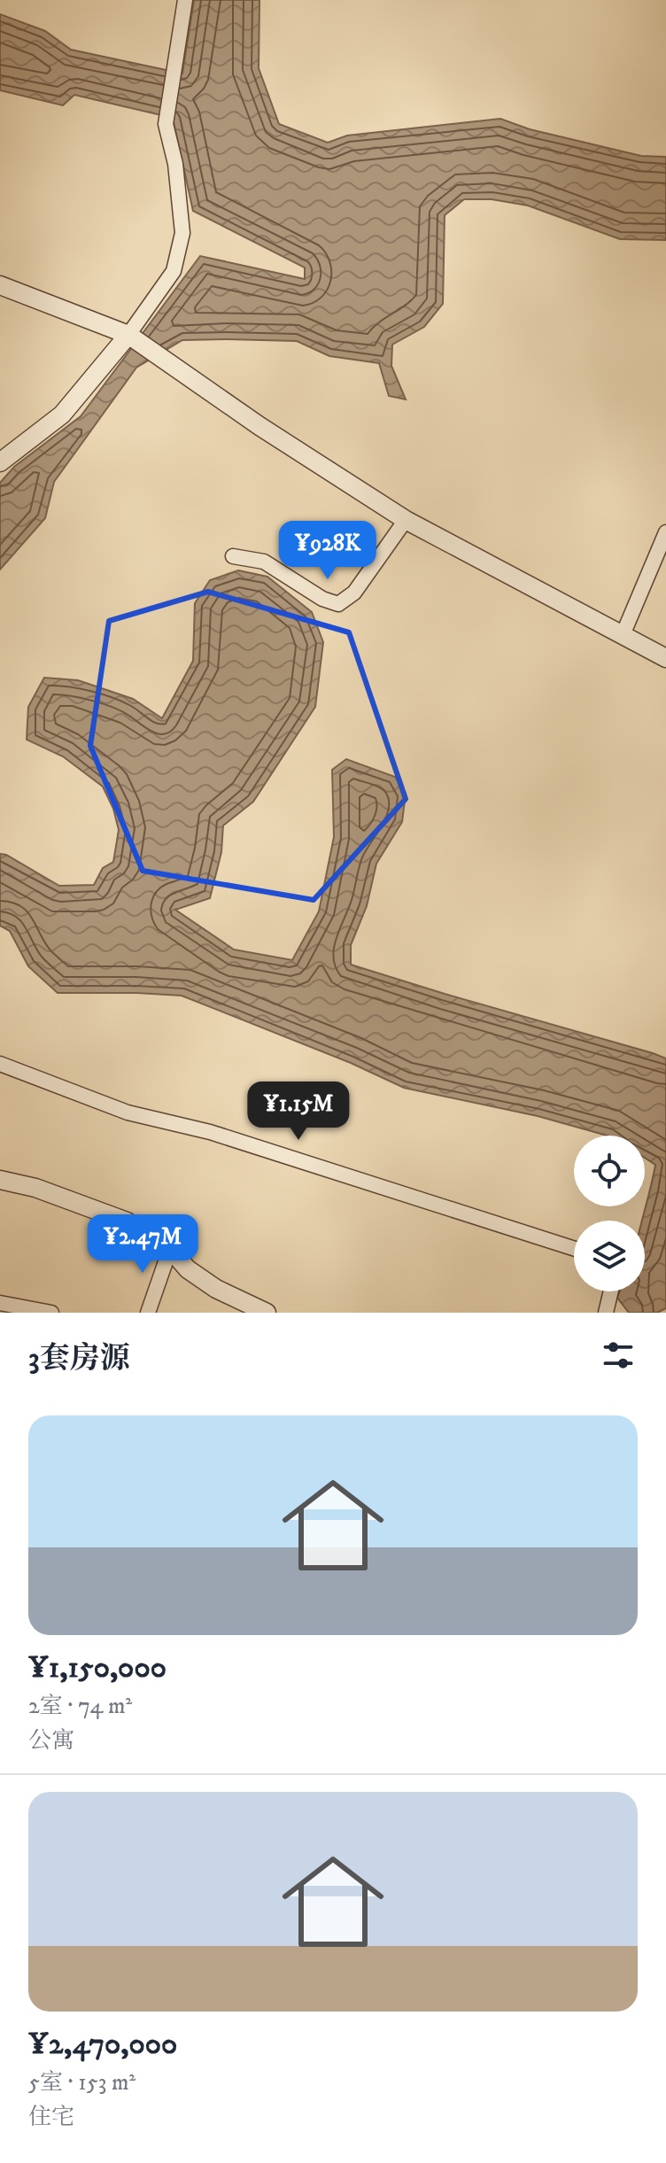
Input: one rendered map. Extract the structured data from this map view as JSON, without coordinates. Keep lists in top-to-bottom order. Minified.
{"page":{"price":["¥928K","¥1.15M","¥2.47M"],"heading":"3套房源","list":[{"name":"¥1,150,000","note":"2室 · 74 m² · 公寓"},{"name":"¥2,470,000","note":"5室 · 153 m² · 住宅"}]}}
